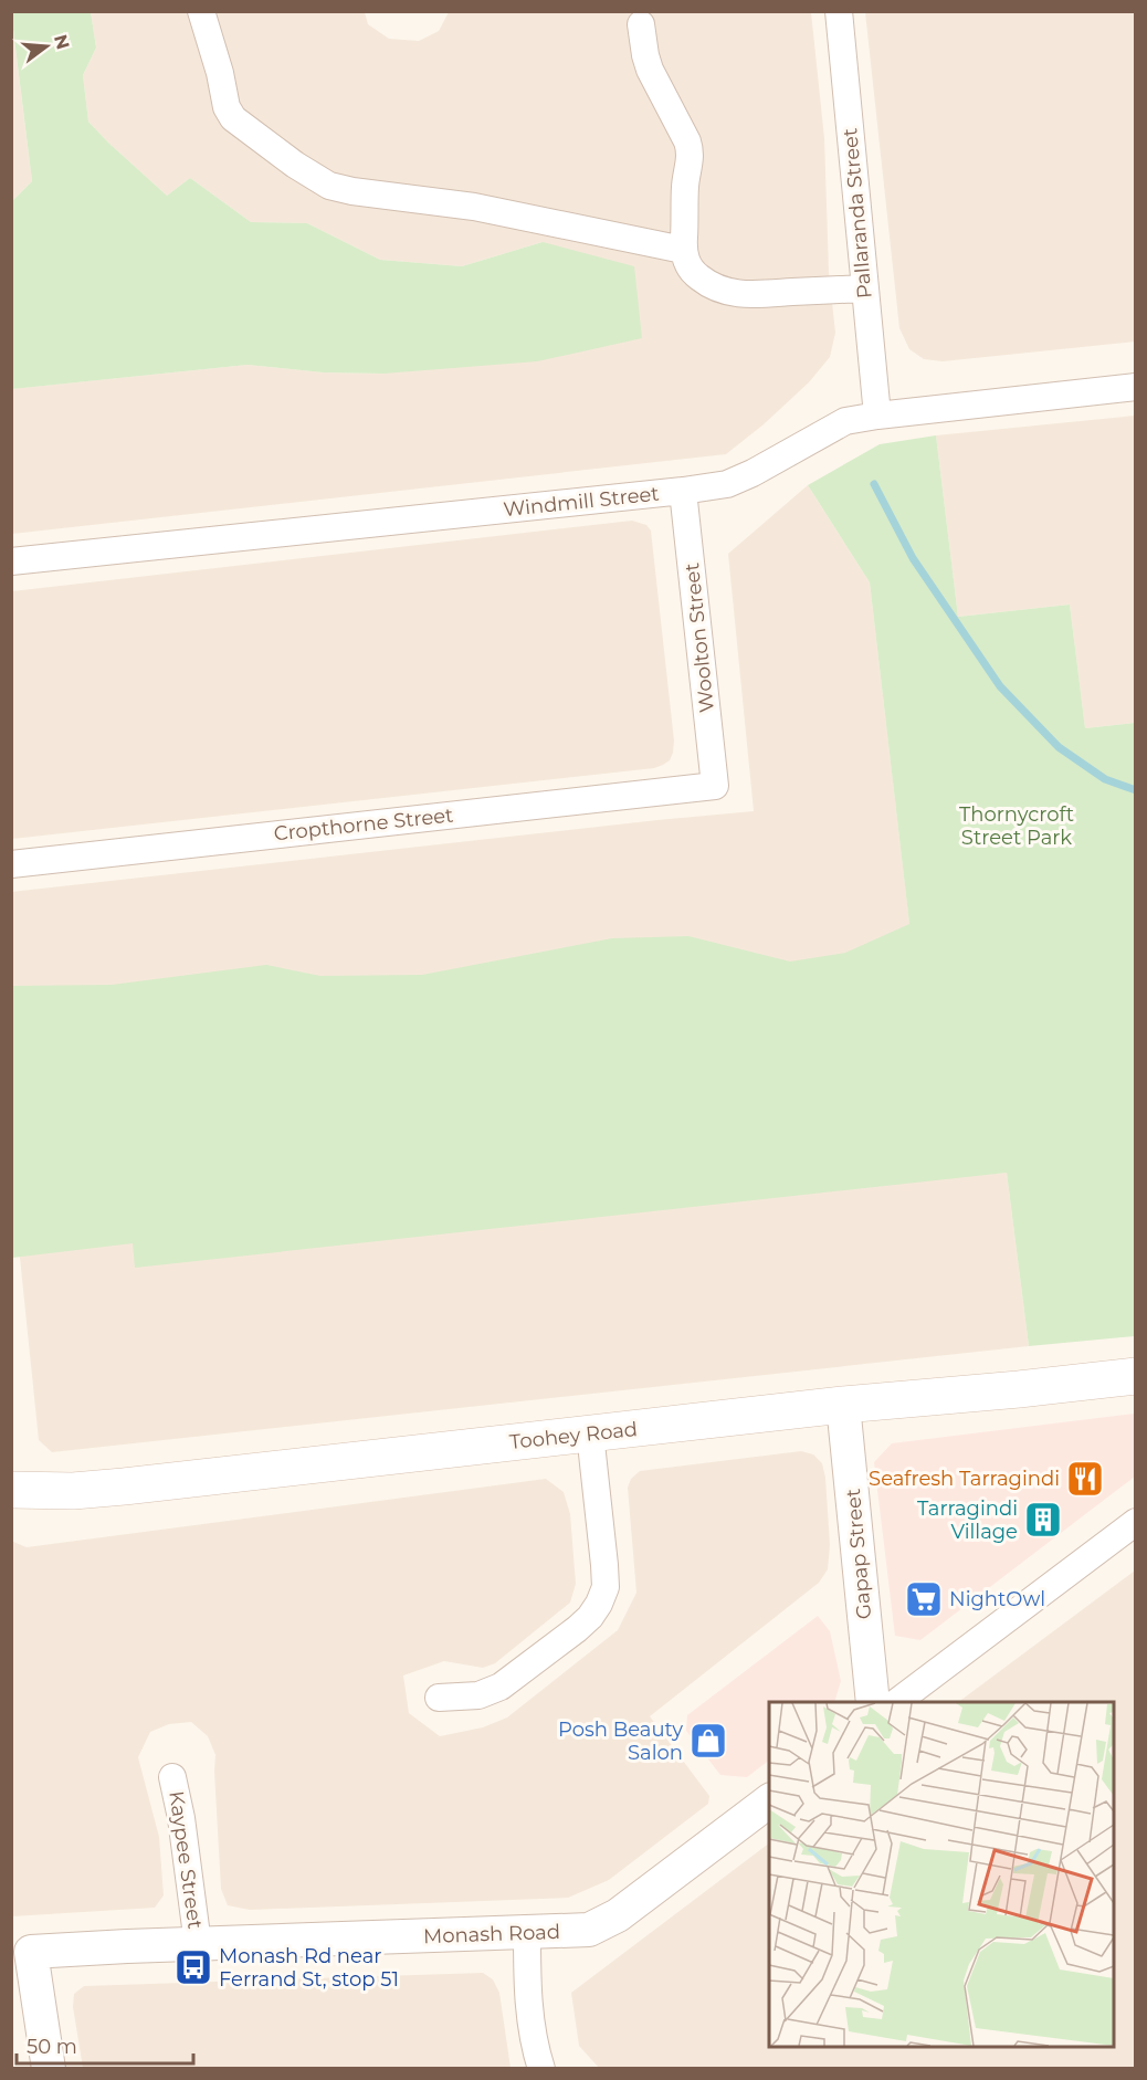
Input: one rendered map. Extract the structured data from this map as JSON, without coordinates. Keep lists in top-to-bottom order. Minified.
{"streets":{"main road":["Toohey Road"],"street":["Pallaranda Street","Windmill Street","Woolton Street","Cropthorne Street","Gapap Street","Kaypee Street","Monash Road"]},"crossings":[["Pallaranda Street","Windmill Street"],["Windmill Street","Woolton Street"],["Woolton Street","Cropthorne Street"],["Toohey Road","Gapap Street"],["Kaypee Street","Monash Road"]],"parks":["Thornycroft Street Park"],"places":{"restaurant":["Seafresh Tarragindi"],"building":["Tarragindi Village"],"supermarket":["NightOwl"],"shop":["Posh Beauty Salon"],"bus stop":["Monash Rd near Ferrand St, stop 51"]},"scale_bar":"50 m","north":"right"}
